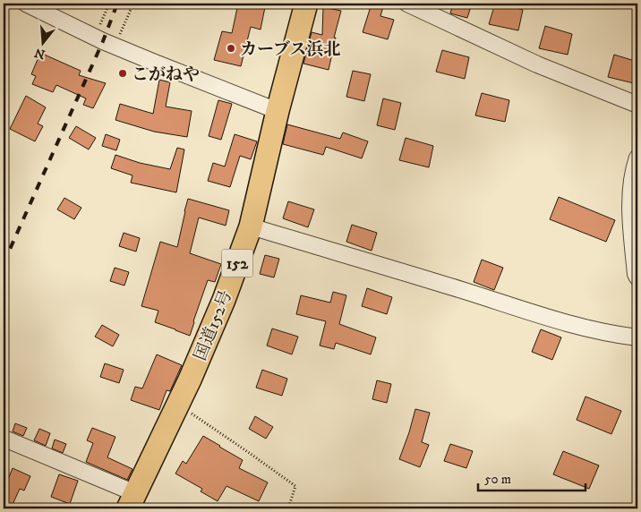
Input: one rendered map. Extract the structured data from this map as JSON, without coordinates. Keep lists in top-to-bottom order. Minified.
{"streets":{"highway":["152","国道152号"]},"places":["カーブス浜北","こがねや"],"scale_bar":"50 m","north":"bottom"}
